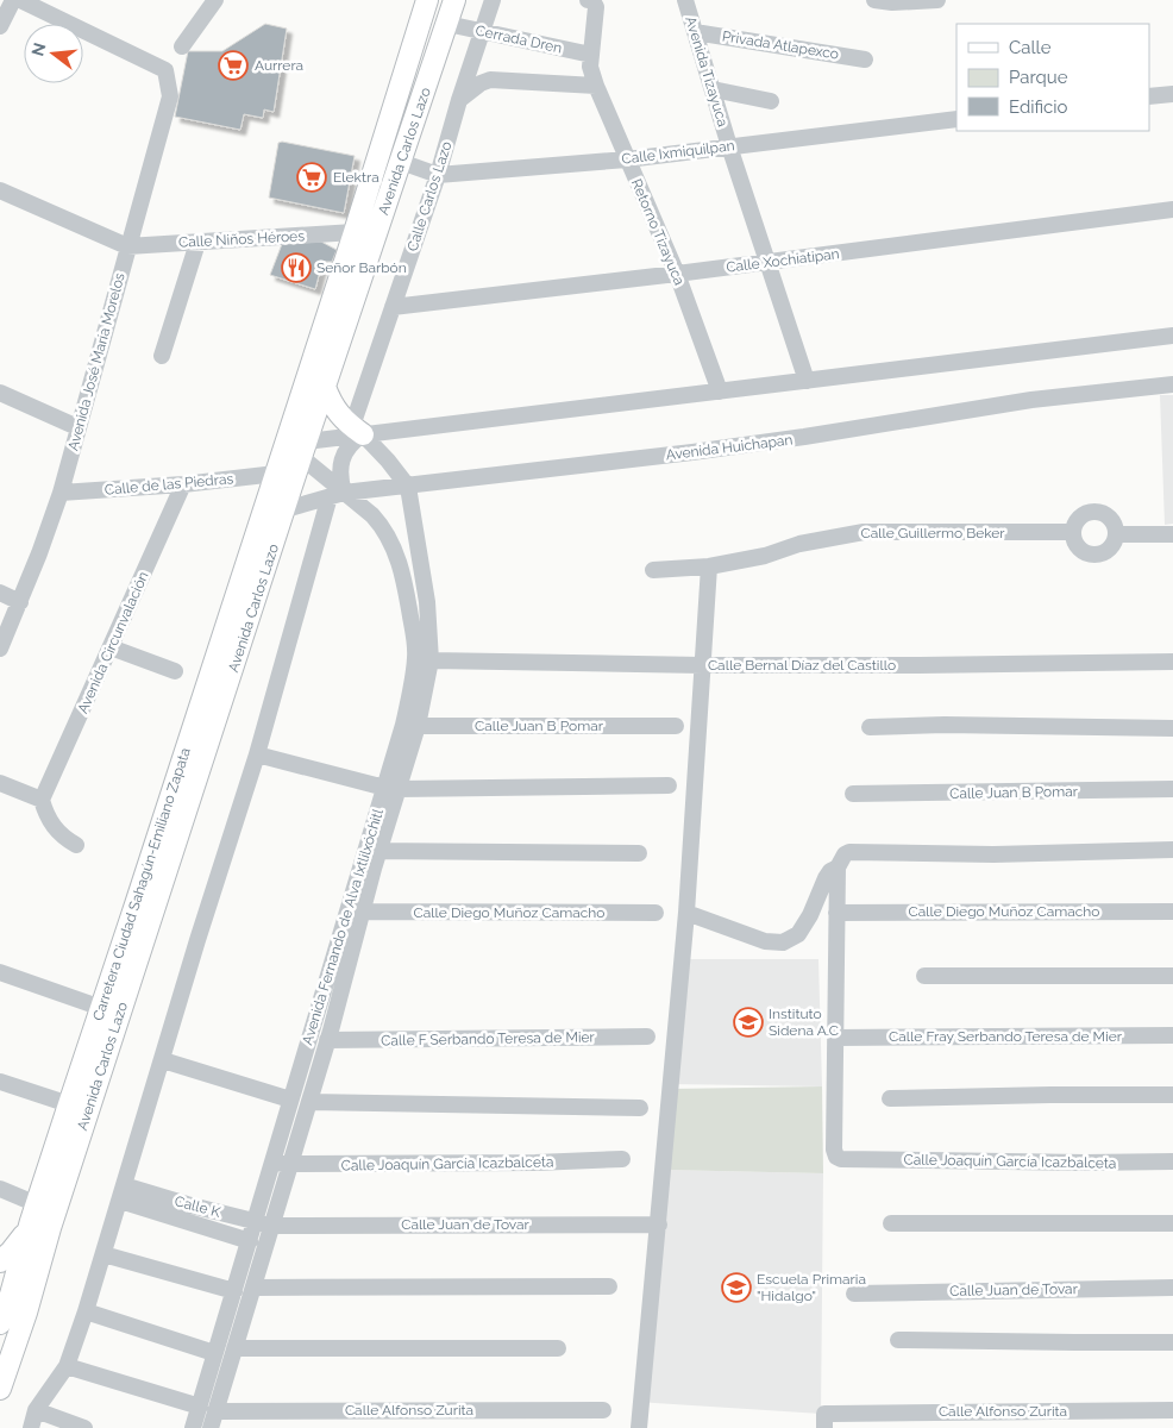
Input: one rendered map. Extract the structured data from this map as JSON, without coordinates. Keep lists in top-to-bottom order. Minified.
{"streets":{"main road":["Avenida Carlos Lazo","Carretera Ciudad Sahagún-Emiliano Zapata"],"street":["Cerrada Dren","Privada Atlapexco","Avenida Tizayuca","Calle Ixmiquilpan","Calle Carlos Lazo","Retorno Tizayuca","Calle Niños Héroes","Calle Xochiatipan","Avenida José María Morelos","Avenida Huichapan","Calle de las Piedras","Calle Guillermo Beker","Avenida Circunvalación","Calle Bernal Díaz del Castillo","Calle Juan B Pomar","Calle Diego Muñoz Camacho","Avenida Fernando de Alva Ixtlilxóchitl","Calle Fray Serbando Teresa de Mier","Calle F Serbando Teresa de Mier","Calle Joaquín García Icazbalceta","Calle K","Calle Juan de Tovar","Calle Alfonso Zurita"]},"crossings":[["Cerrada Dren","Avenida Carlos Lazo"],["Cerrada Dren","Calle Carlos Lazo"],["Cerrada Dren","Retorno Tizayuca"],["Privada Atlapexco","Avenida Tizayuca"],["Avenida Tizayuca","Calle Ixmiquilpan"],["Avenida Tizayuca","Calle Xochiatipan"],["Avenida Carlos Lazo","Calle Ixmiquilpan"],["Avenida Carlos Lazo","Calle Niños Héroes"],["Avenida Carlos Lazo","Avenida Huichapan"],["Avenida Carlos Lazo","Carretera Ciudad Sahagún-Emiliano Zapata"],["Avenida Carlos Lazo","Avenida Fernando de Alva Ixtlilxóchitl"],["Calle Ixmiquilpan","Calle Carlos Lazo"],["Calle Ixmiquilpan","Retorno Tizayuca"],["Calle Carlos Lazo","Calle Xochiatipan"],["Calle Carlos Lazo","Avenida Fernando de Alva Ixtlilxóchitl"],["Retorno Tizayuca","Calle Xochiatipan"],["Calle Niños Héroes","Avenida José María Morelos"],["Avenida José María Morelos","Calle de las Piedras"],["Avenida Huichapan","Avenida Fernando de Alva Ixtlilxóchitl"],["Calle de las Piedras","Avenida Circunvalación"],["Calle de las Piedras","Carretera Ciudad Sahagún-Emiliano Zapata"],["Calle Bernal Díaz del Castillo","Avenida Fernando de Alva Ixtlilxóchitl"],["Calle Juan B Pomar","Avenida Fernando de Alva Ixtlilxóchitl"],["Carretera Ciudad Sahagún-Emiliano Zapata","Avenida Fernando de Alva Ixtlilxóchitl"],["Calle Diego Muñoz Camacho","Avenida Fernando de Alva Ixtlilxóchitl"],["Avenida Fernando de Alva Ixtlilxóchitl","Calle F Serbando Teresa de Mier"],["Avenida Fernando de Alva Ixtlilxóchitl","Calle Joaquín García Icazbalceta"],["Avenida Fernando de Alva Ixtlilxóchitl","Calle K"],["Avenida Fernando de Alva Ixtlilxóchitl","Calle Juan de Tovar"],["Avenida Fernando de Alva Ixtlilxóchitl","Calle Alfonso Zurita"],["Calle Fray Serbando Teresa de Mier","Calle Joaquín García Icazbalceta"],["Calle K","Calle Juan de Tovar"]],"places":{"supermarket":["Aurrera","Elektra"],"restaurant":["Señor Barbón"],"school or university":["Instituto Sidena A.C","Escuela Primaria \"Hidalgo\""]},"legend":["Calle","Parque","Edificio"],"north":"left"}
